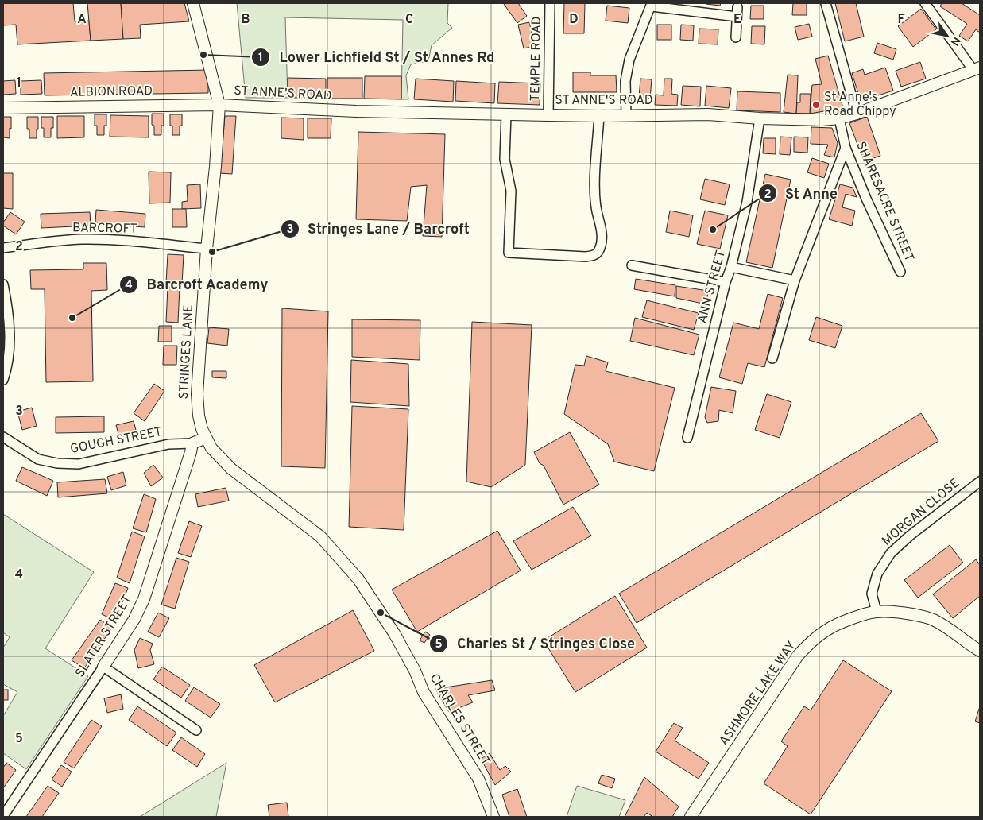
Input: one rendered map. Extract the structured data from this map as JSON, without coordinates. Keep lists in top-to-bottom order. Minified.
{"streets":{"street":["TEMPLE ROAD","ALBION ROAD","ST ANNE'S ROAD","SHARESACRE STREET","BARCROFT","ANN STREET","STRINGES LANE","GOUGH STREET","MORGAN CLOSE","SLATER STREET","ASHMORE LAKE WAY","CHARLES STREET"]},"crossings":[["TEMPLE ROAD","ST ANNE'S ROAD"],["ALBION ROAD","ST ANNE'S ROAD"],["ALBION ROAD","STRINGES LANE"],["ST ANNE'S ROAD","SHARESACRE STREET"],["ST ANNE'S ROAD","ANN STREET"],["ST ANNE'S ROAD","STRINGES LANE"],["BARCROFT","STRINGES LANE"],["STRINGES LANE","CHARLES STREET"],["GOUGH STREET","SLATER STREET"],["MORGAN CLOSE","ASHMORE LAKE WAY"]],"places":["Lower Lichfield St / St Annes Rd","St Anne's Road Chippy","St Anne","Stringes Lane / Barcroft","Barcroft Academy","Charles St / Stringes Close"],"north":"bottom right","grid":{"columns":["A","B","C","D","E","F"],"rows":["1","2","3","4","5"]}}
